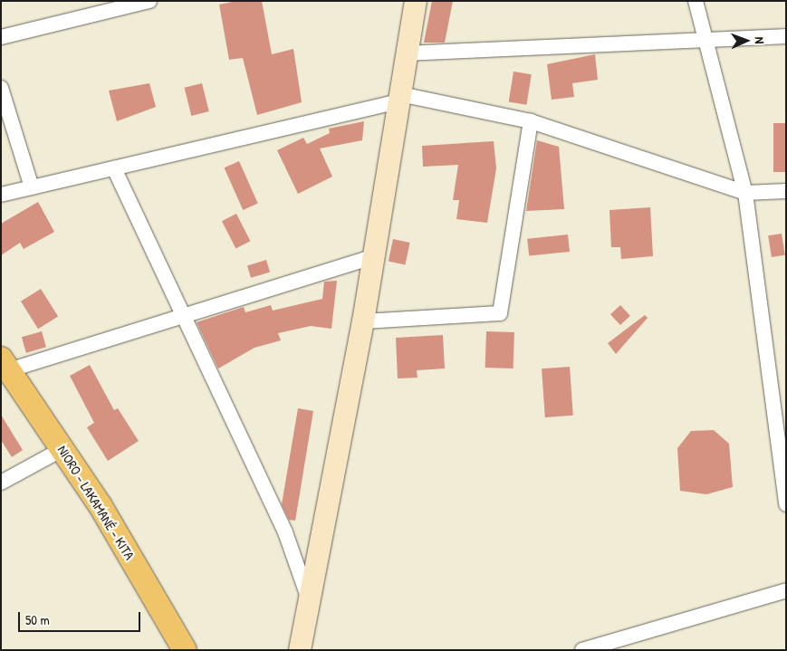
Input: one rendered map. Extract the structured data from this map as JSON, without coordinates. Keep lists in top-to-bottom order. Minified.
{"streets":{"main road":["NIORO - LAKAMANÉ - KITA"]},"scale_bar":"50 m","north":"right"}
